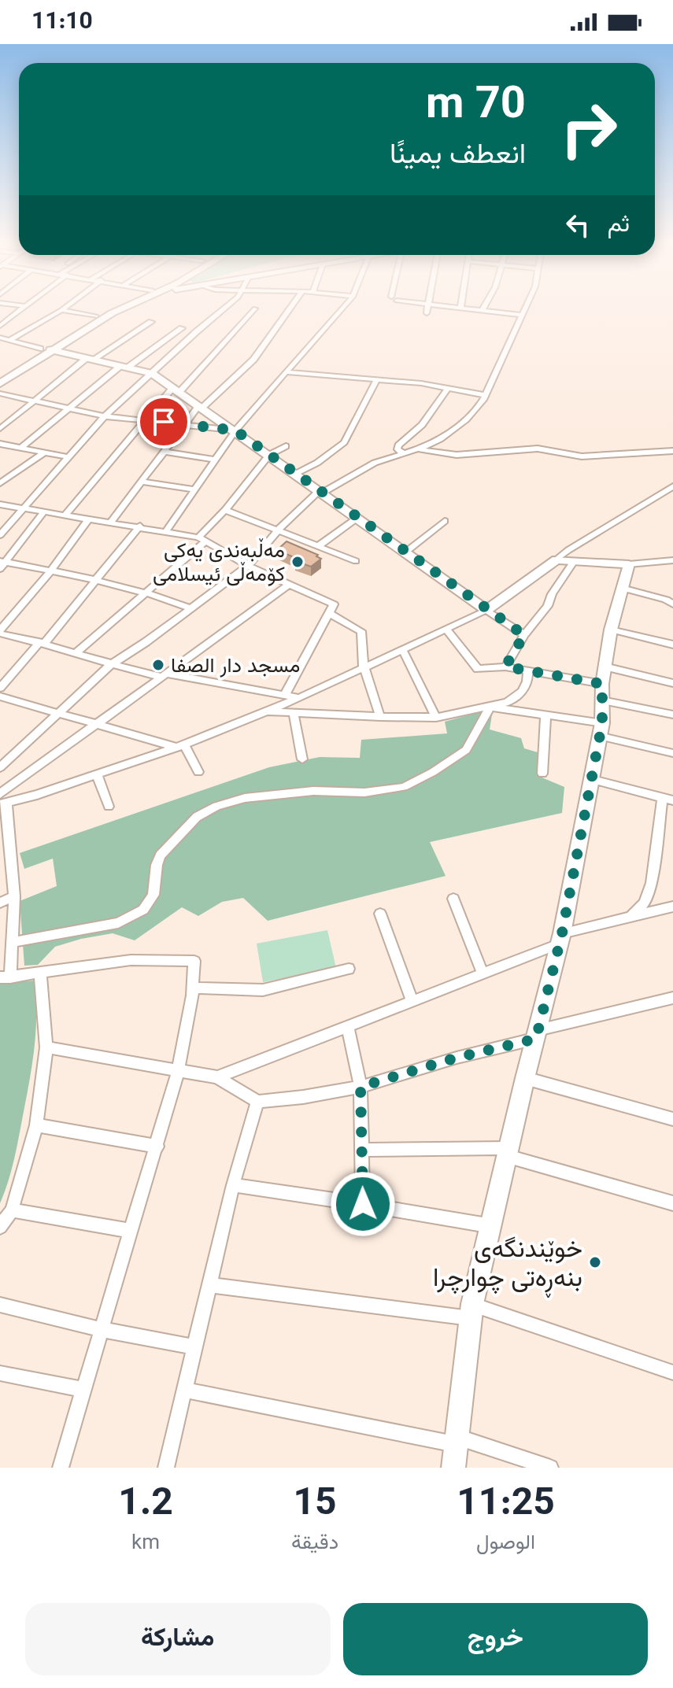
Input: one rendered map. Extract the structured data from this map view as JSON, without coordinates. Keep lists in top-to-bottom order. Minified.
{"places":["مەڵبەندی یەکی کۆمەڵی ئیسلامی","مسجد دار الصفا","خوێندنگەی بنەڕەتی چوارچرا"],"page":{"status":"11:10","turn":["70 m","انعطف يمينًا"],"then":"ثم","eta":["11:25","الوصول","15","دقيقة","1.2","km"],"buttons":["خروج","مشاركة"]}}
